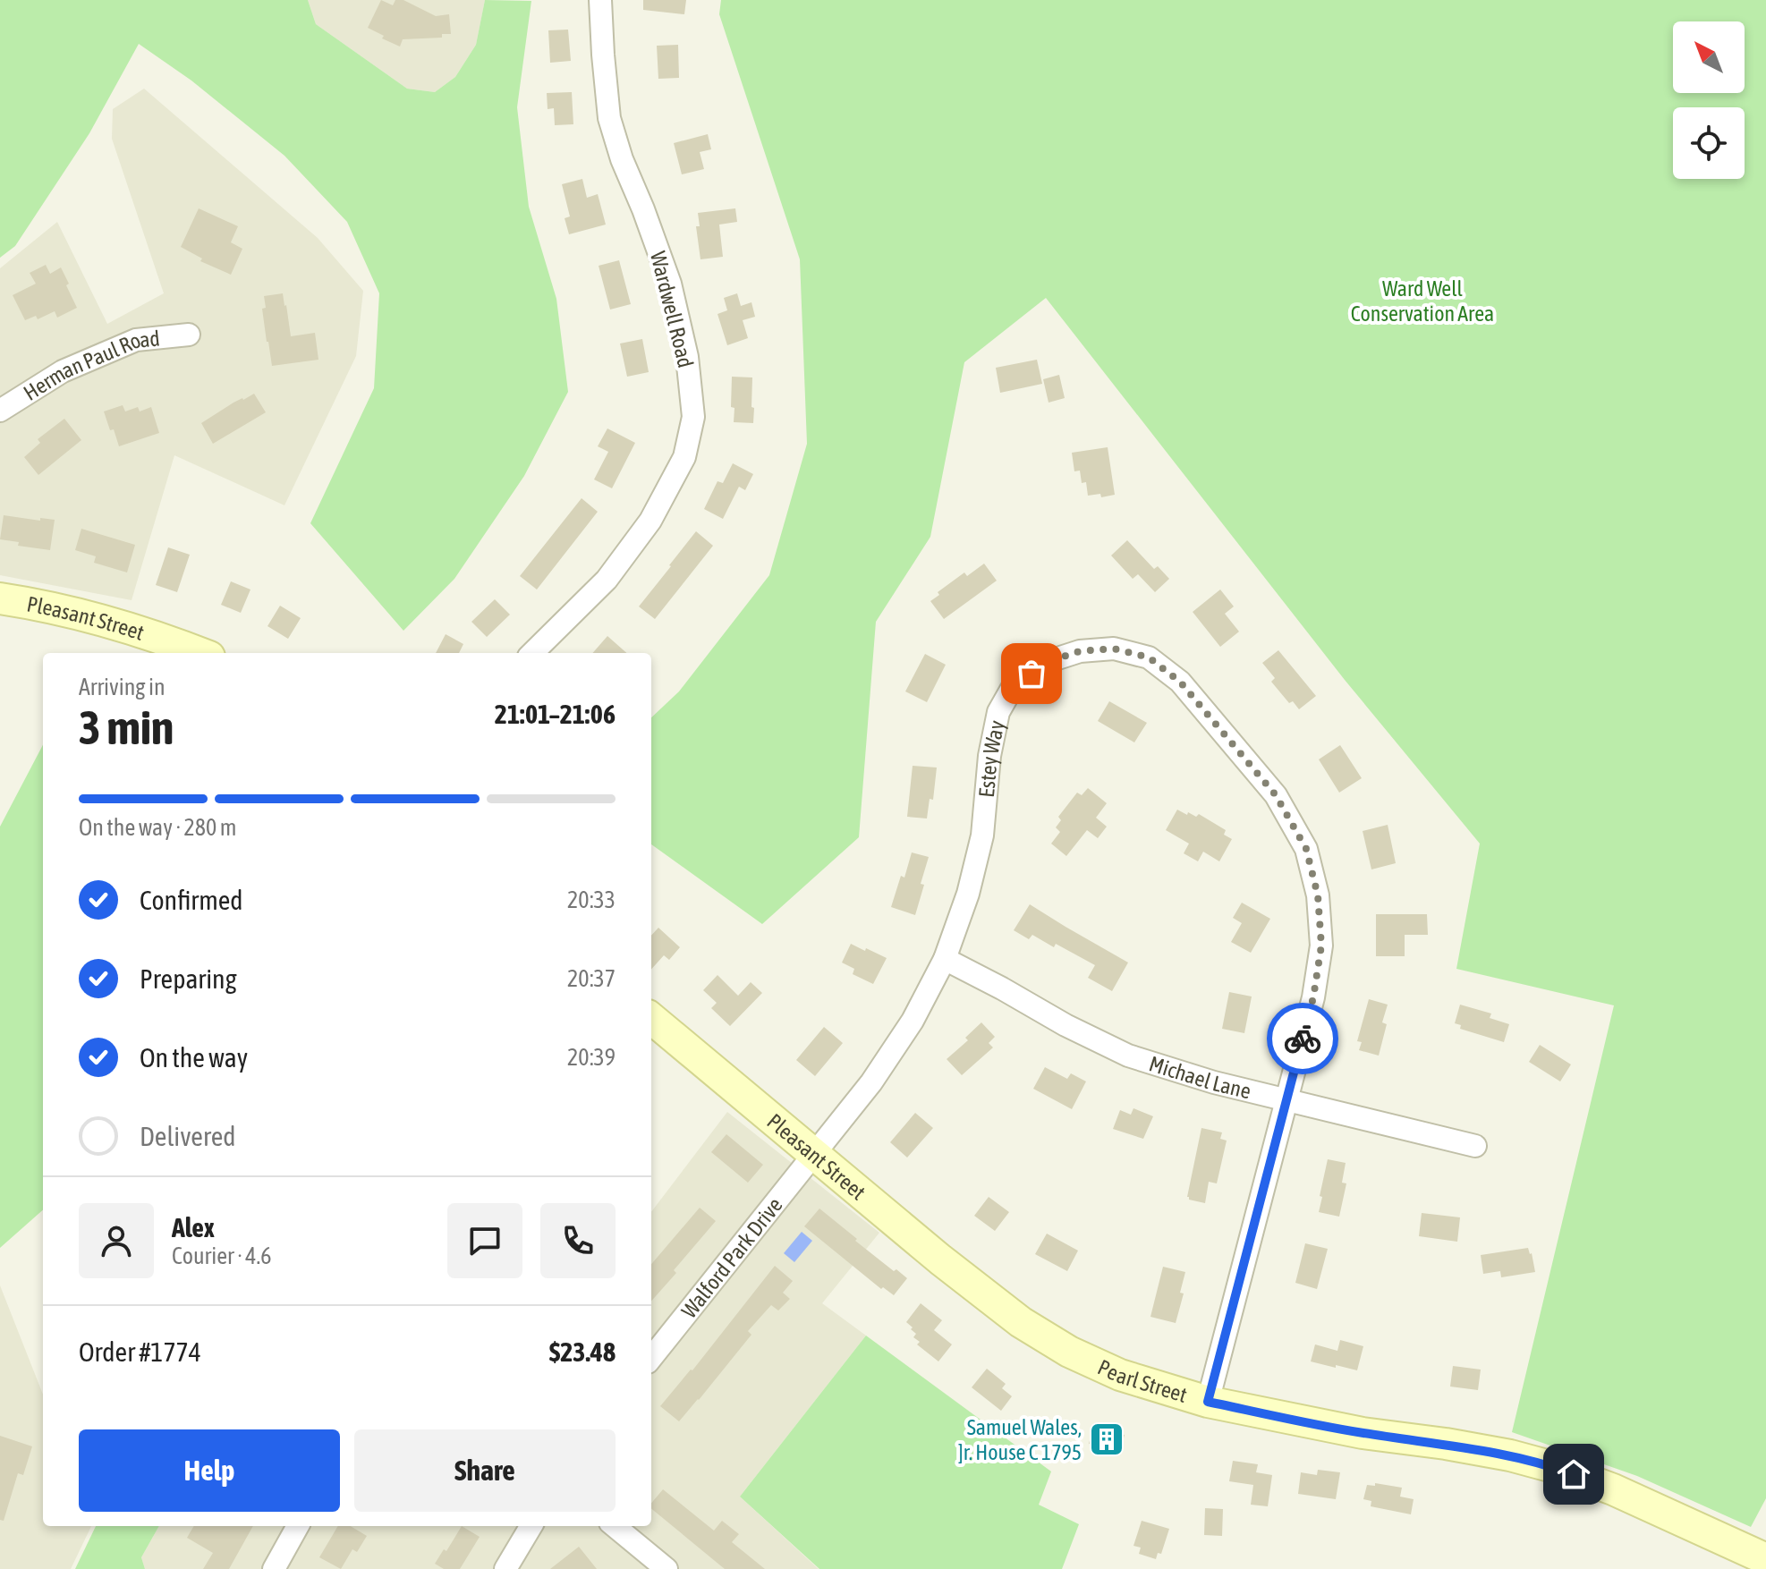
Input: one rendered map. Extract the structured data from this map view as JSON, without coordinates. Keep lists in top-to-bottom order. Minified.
{"streets":{"main road":["Pleasant Street","Pearl Street"],"street":["Wardwell Road","Herman Paul Road","Estey Way","Michael Lane","Walford Park Drive"]},"crossings":[["Pleasant Street","Estey Way"],["Pleasant Street","Walford Park Drive"],["Pleasant Street","Pearl Street"],["Estey Way","Michael Lane"],["Estey Way","Walford Park Drive"],["Estey Way","Pearl Street"]],"parks":["Ward Well Conservation Area"],"places":{"building":["Samuel Wales, ]r. House C 1795"]},"north":"top left","page":{"heading":["3 min","Arriving in","21:01–21:06"],"panel":["Alex","Courier · 4.6","Order #1774","$23.48"],"bar":"On the way · 280 m","list":[["Confirmed","20:33"],["Preparing","20:37"],["On the way","20:39"],"Delivered"],"buttons":["Help","Share"]}}
